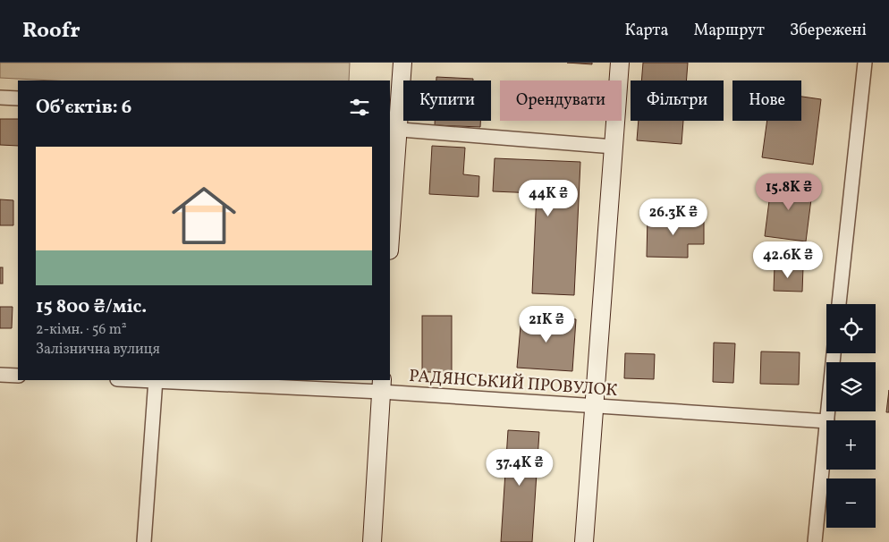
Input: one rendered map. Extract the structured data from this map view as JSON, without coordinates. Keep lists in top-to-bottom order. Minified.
{"streets":{"street":["РАДЯНСЬКИЙ ПРОВУЛОК"]},"page":{"header":"Roofr","nav":["Карта","Маршрут","Збережені"],"chip":["Купити","Орендувати","Фільтри","Нове"],"heading":"Об’єктів: 6","list":[{"name":"15 800 ₴/міс.","note":"2-кімн. · 56 m² · Залізнична вулиця"}],"price":["15.8K ₴","44K ₴","26.3K ₴","42.6K ₴","21K ₴","37.4K ₴"],"map_buttons":["+","−"]}}
